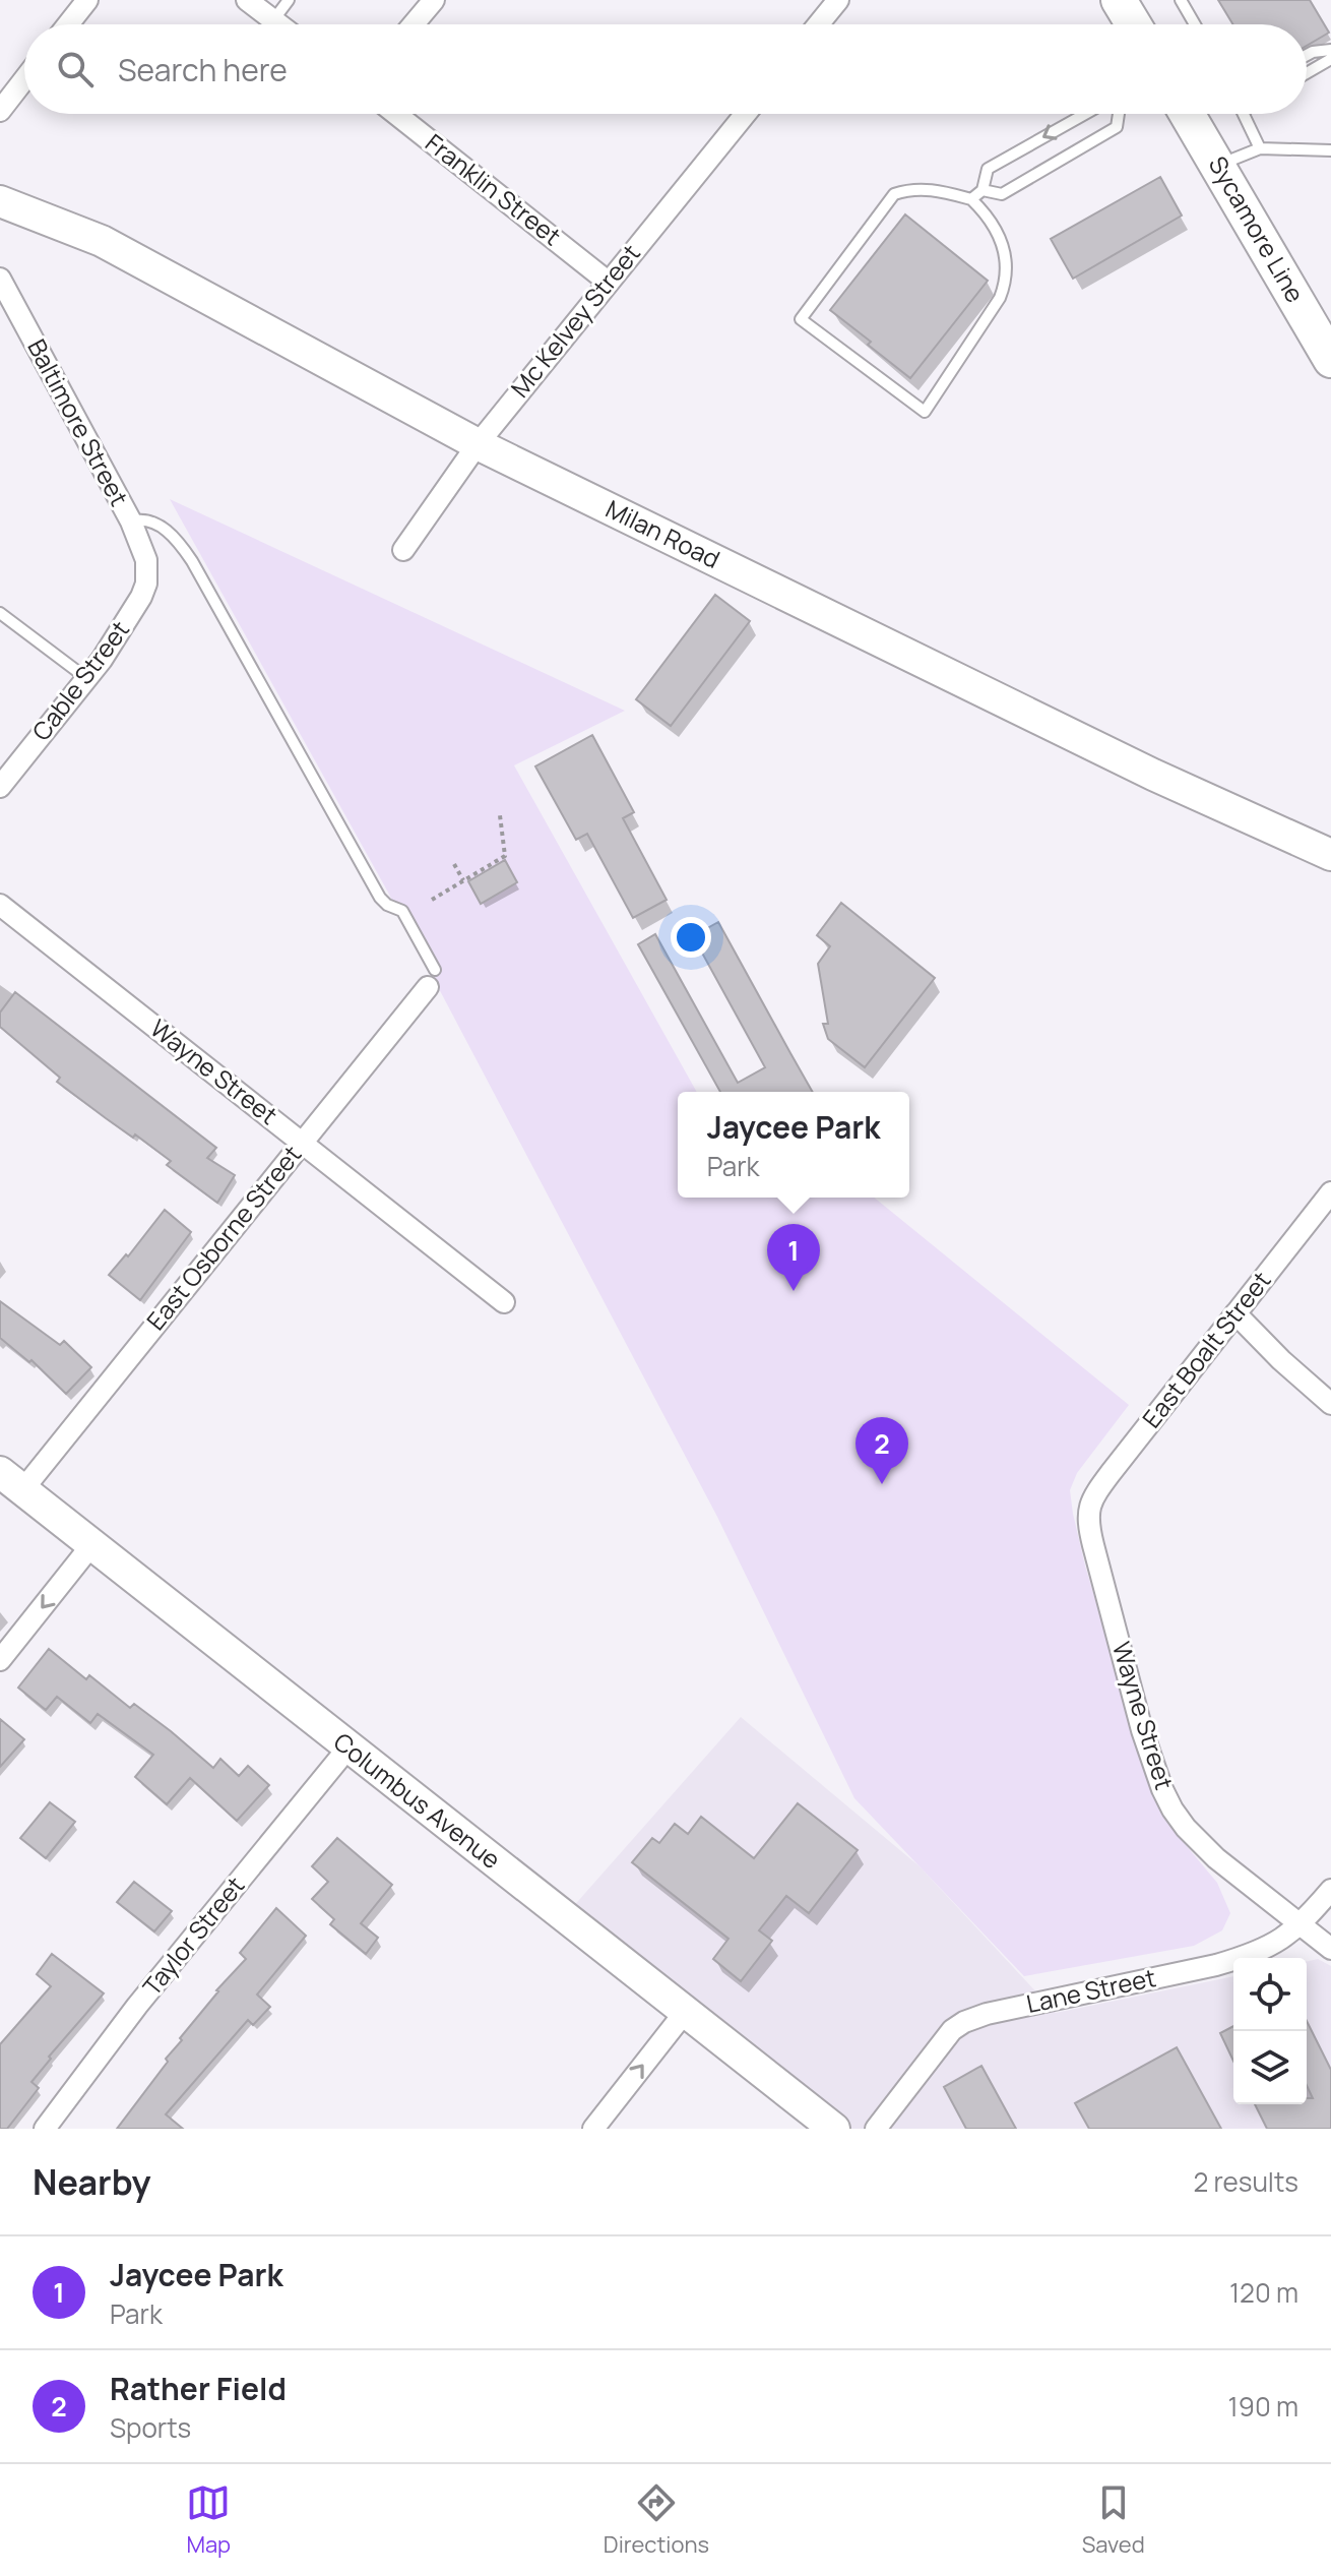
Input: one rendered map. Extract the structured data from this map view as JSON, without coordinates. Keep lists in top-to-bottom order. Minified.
{"streets":{"main road":["Sycamore Line"],"street":["Franklin Street","Mc Kelvey Street","Baltimore Street","Milan Road","Cable Street","Wayne Street","East Osborne Street","East Boalt Street","Columbus Avenue","Taylor Street","Lane Street"]},"crossings":[["Franklin Street","Mc Kelvey Street"],["Mc Kelvey Street","Milan Road"],["Baltimore Street","Cable Street"],["Wayne Street","East Osborne Street"],["Wayne Street","East Boalt Street"],["Wayne Street","Lane Street"],["East Osborne Street","Columbus Avenue"],["Columbus Avenue","Taylor Street"]],"page":{"search":"Search here","popup":["Jaycee Park","Park"],"pins":["1","2"],"heading":["Nearby","2 results"],"list":[{"mark":"1","name":"Jaycee Park","note":"Park","value":"120 m"},{"mark":"2","name":"Rather Field","note":"Sports","value":"190 m"}],"nav":["Map","Directions","Saved"]}}
